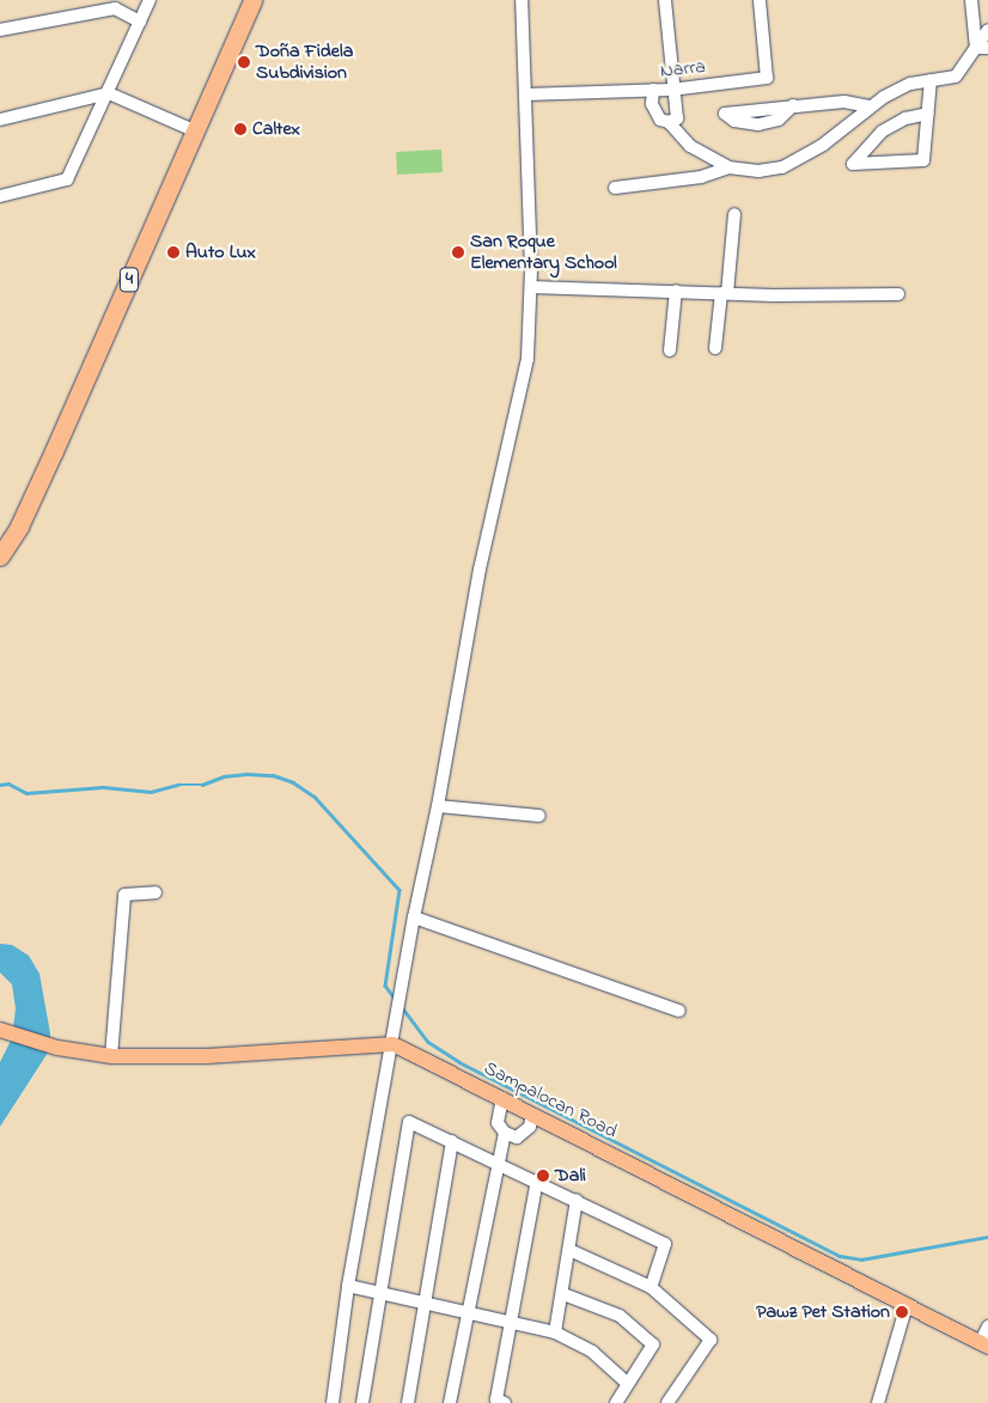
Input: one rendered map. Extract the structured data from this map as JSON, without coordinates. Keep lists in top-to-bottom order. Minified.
{"streets":{"highway":["4"],"main road":["Sampalocan Road"],"street":["Narra"]},"places":["Doña Fidela Subdivision","Caltex","Auto Lux","San Roque Elementary School","Dali","Pawz Pet Station"]}
